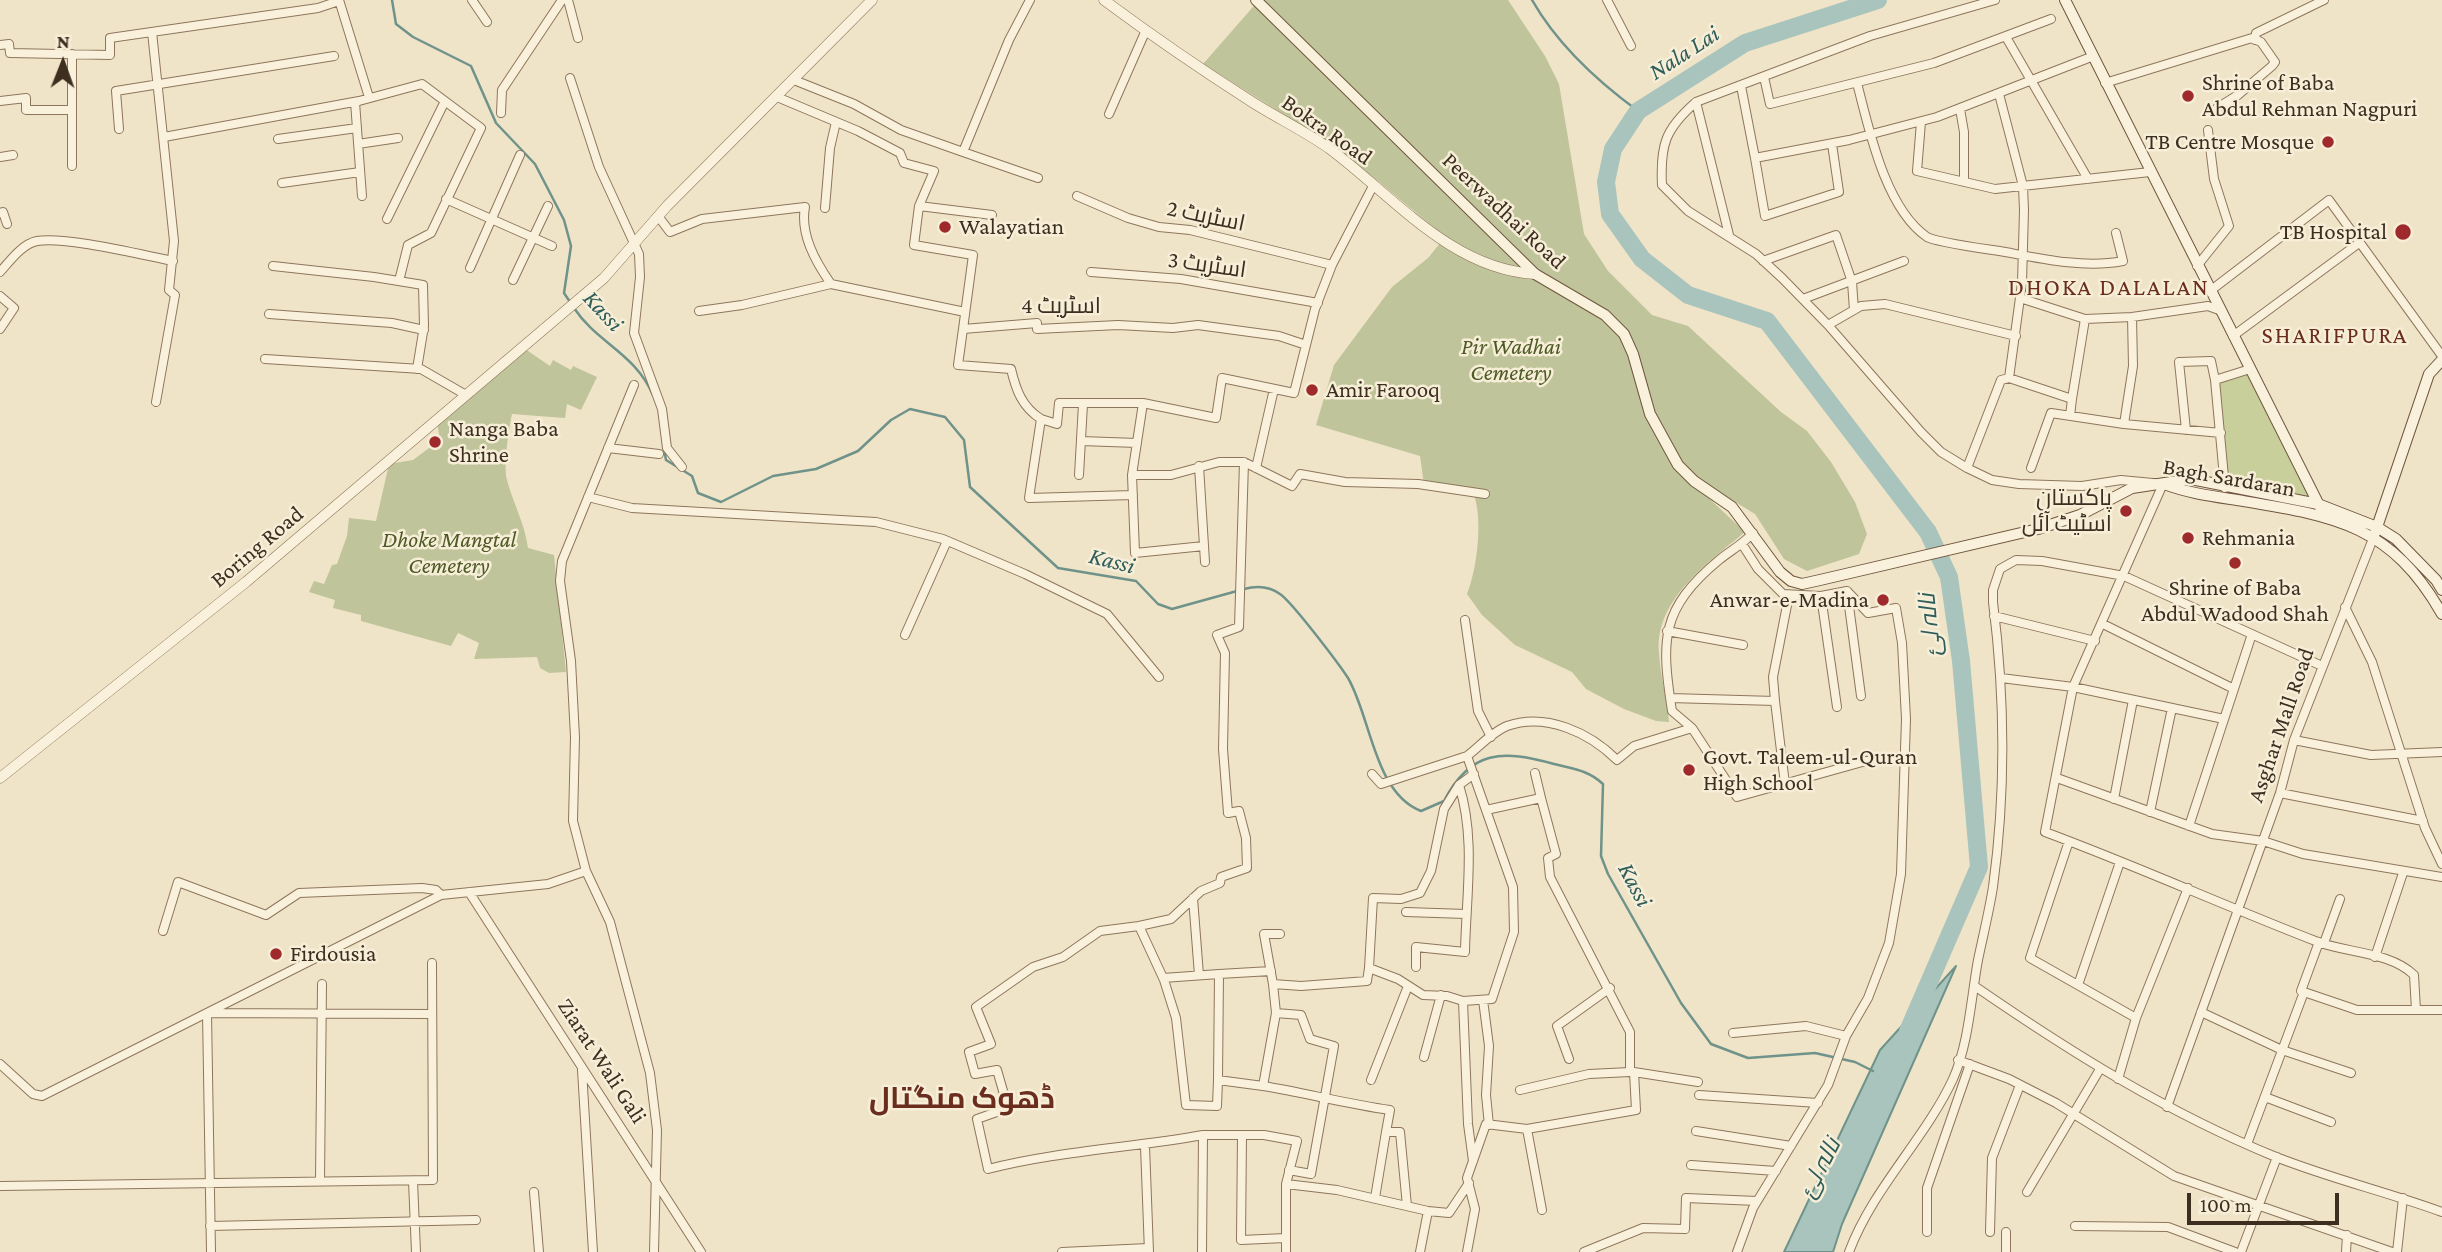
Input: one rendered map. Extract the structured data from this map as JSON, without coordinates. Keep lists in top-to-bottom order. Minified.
{"streets":{"main road":["Peerwadhai Road","Bagh Sardaran","Asghar Mall Road"],"street":["Bokra Road","اسٹریٹ 2","اسٹریٹ 3","اسٹریٹ 4","Boring Road","Ziarat Wali Gali"]},"crossings":[["Bokra Road","Peerwadhai Road"],["Peerwadhai Road","Bagh Sardaran"],["Bagh Sardaran","Asghar Mall Road"]],"districts":["DHOKA DALALAN","SHARIFPURA","ڈھوک منگتال"],"water":["Nala Lai","Kassi","نالہ لئ"],"parks":["Pir Wadhai Cemetery","Dhoke Mangtal Cemetery"],"places":["Shrine of Baba Abdul Rehman Nagpuri","TB Centre Mosque","Walayatian","TB Hospital","Amir Farooq","Nanga Baba Shrine","پاکستان اسٹیٹ آئل","Rehmania","Shrine of Baba Abdul Wadood Shah","Anwar-e-Madina","Govt. Taleem-ul-Quran High School","Firdousia"],"scale_bar":"100 m","north":"top"}
